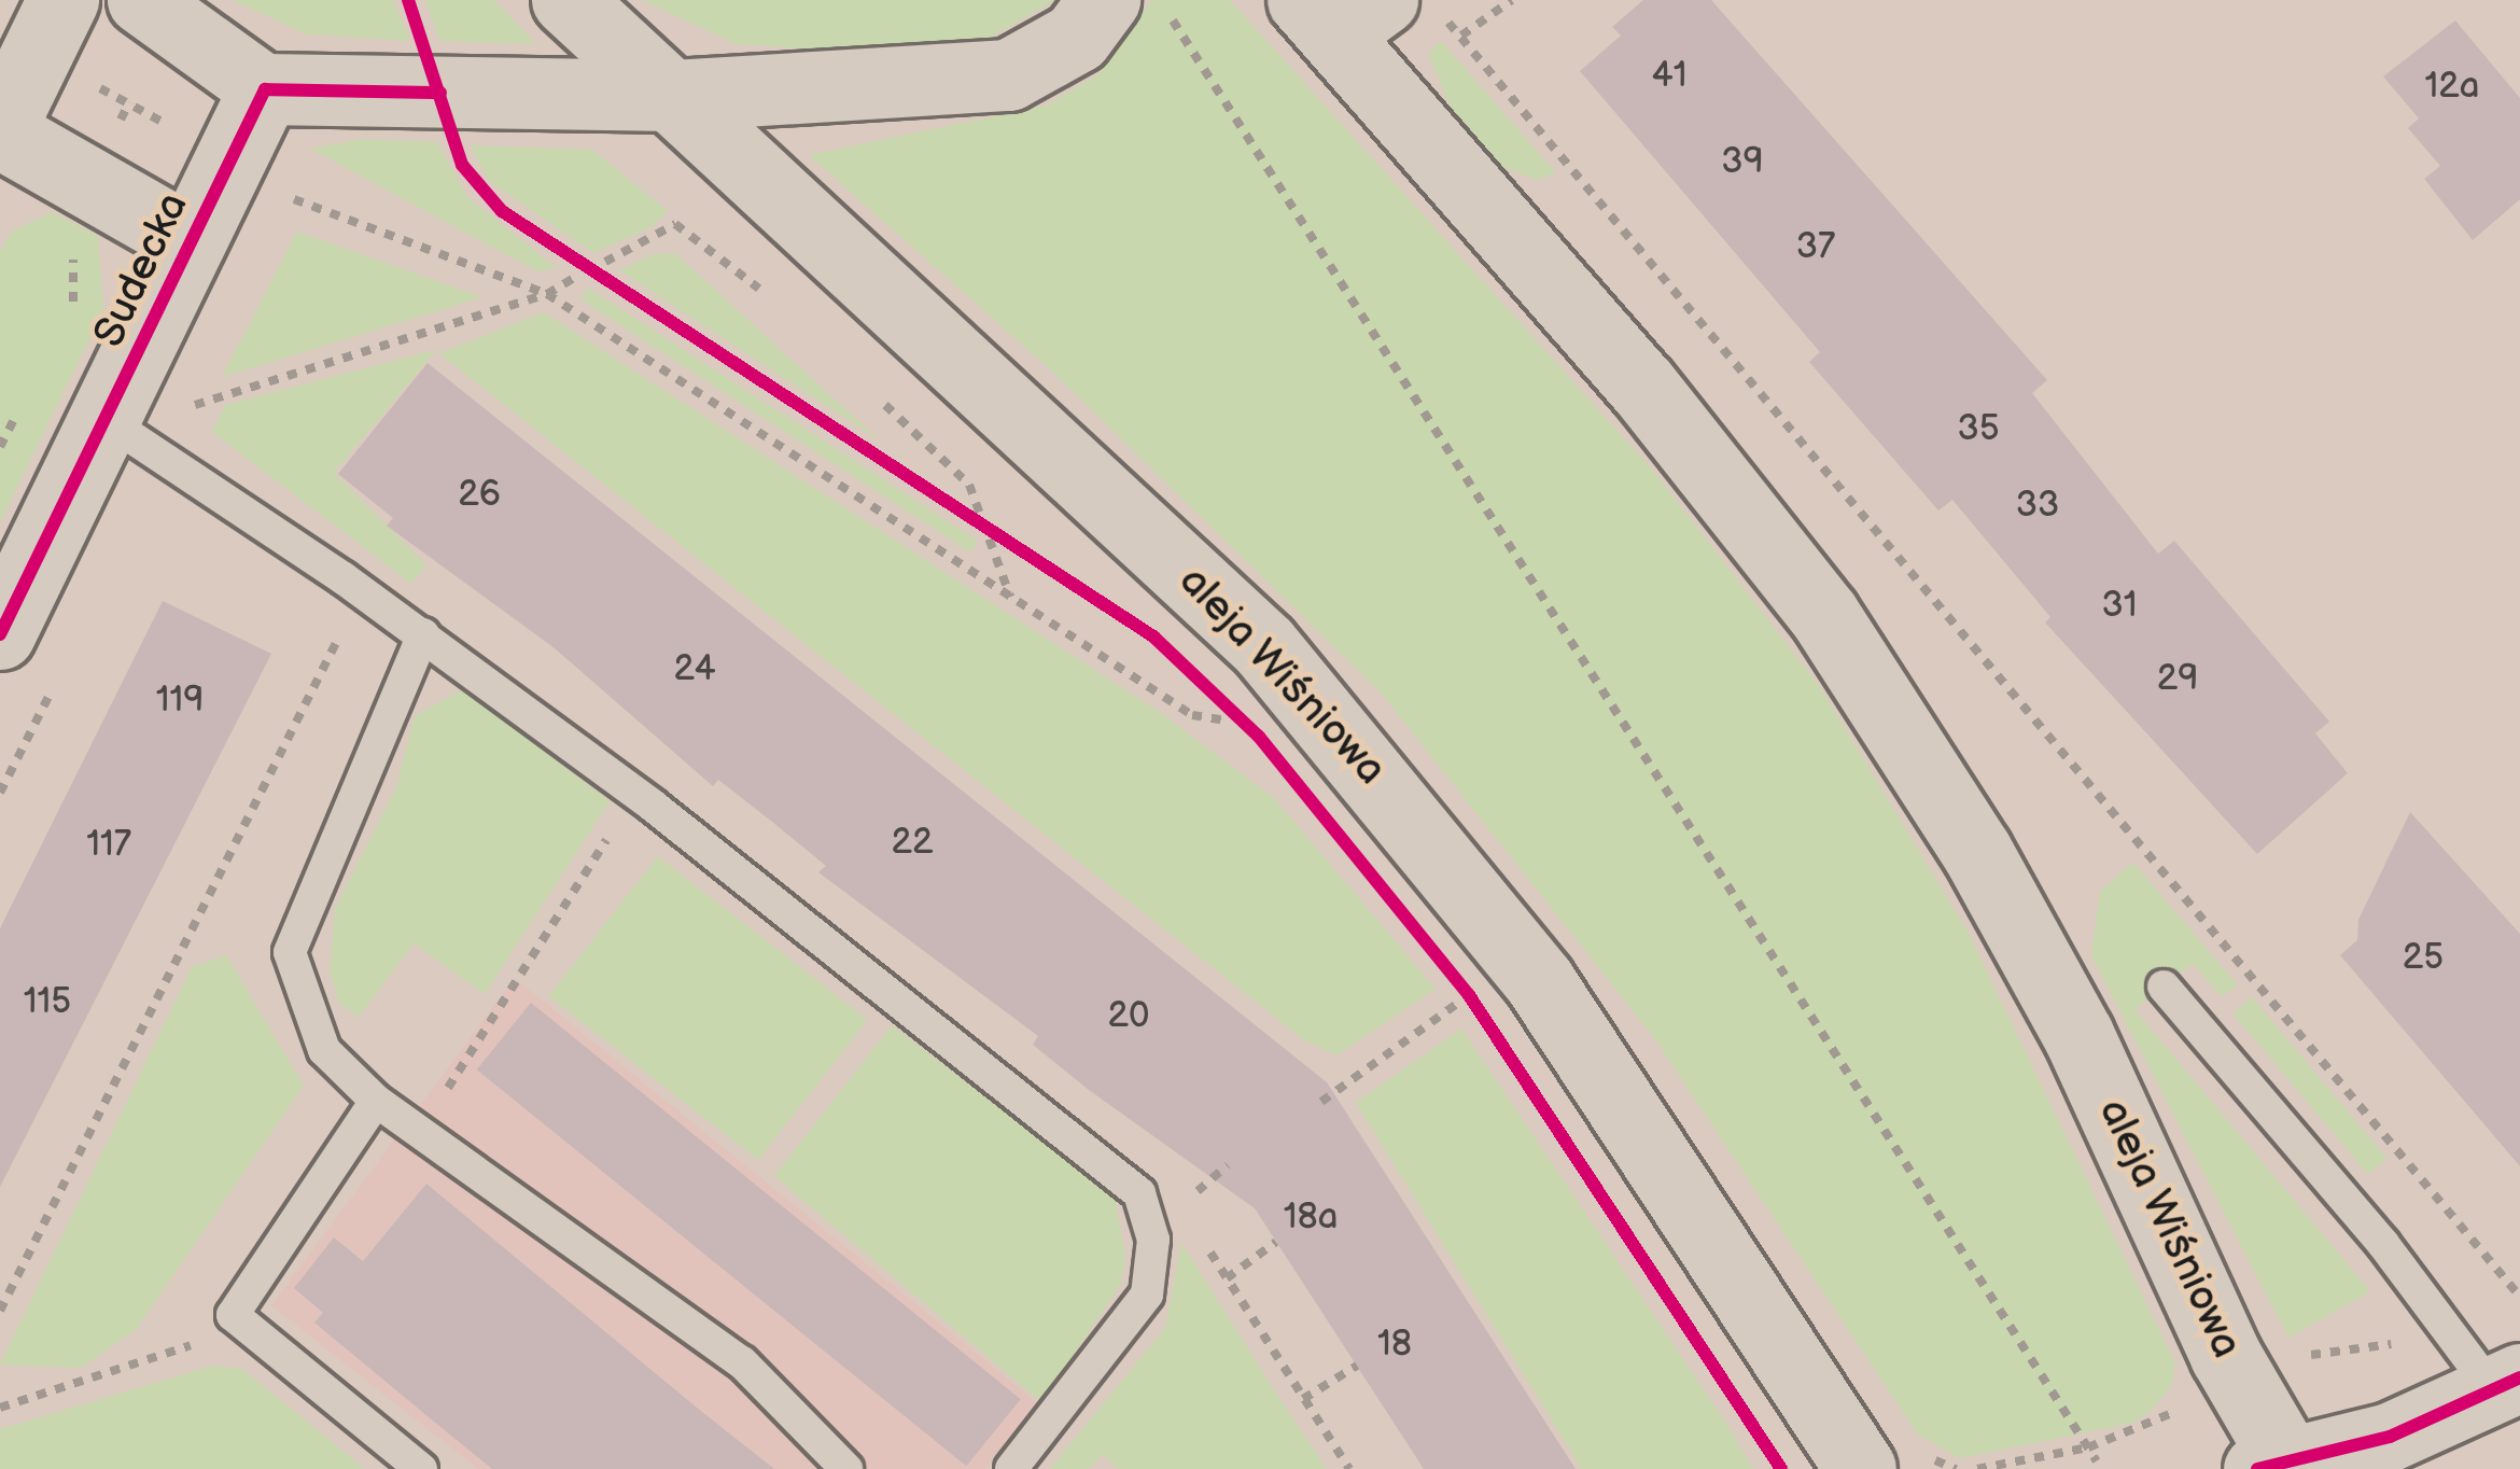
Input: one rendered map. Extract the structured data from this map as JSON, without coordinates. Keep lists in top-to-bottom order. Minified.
{"streets":{"main road":["Sudecka","aleja Wiśniowa"]},"house_numbers":["41","12a","39","37","35","26","33","31","24","29","119","22","117","25","115","20","18a","18"]}
